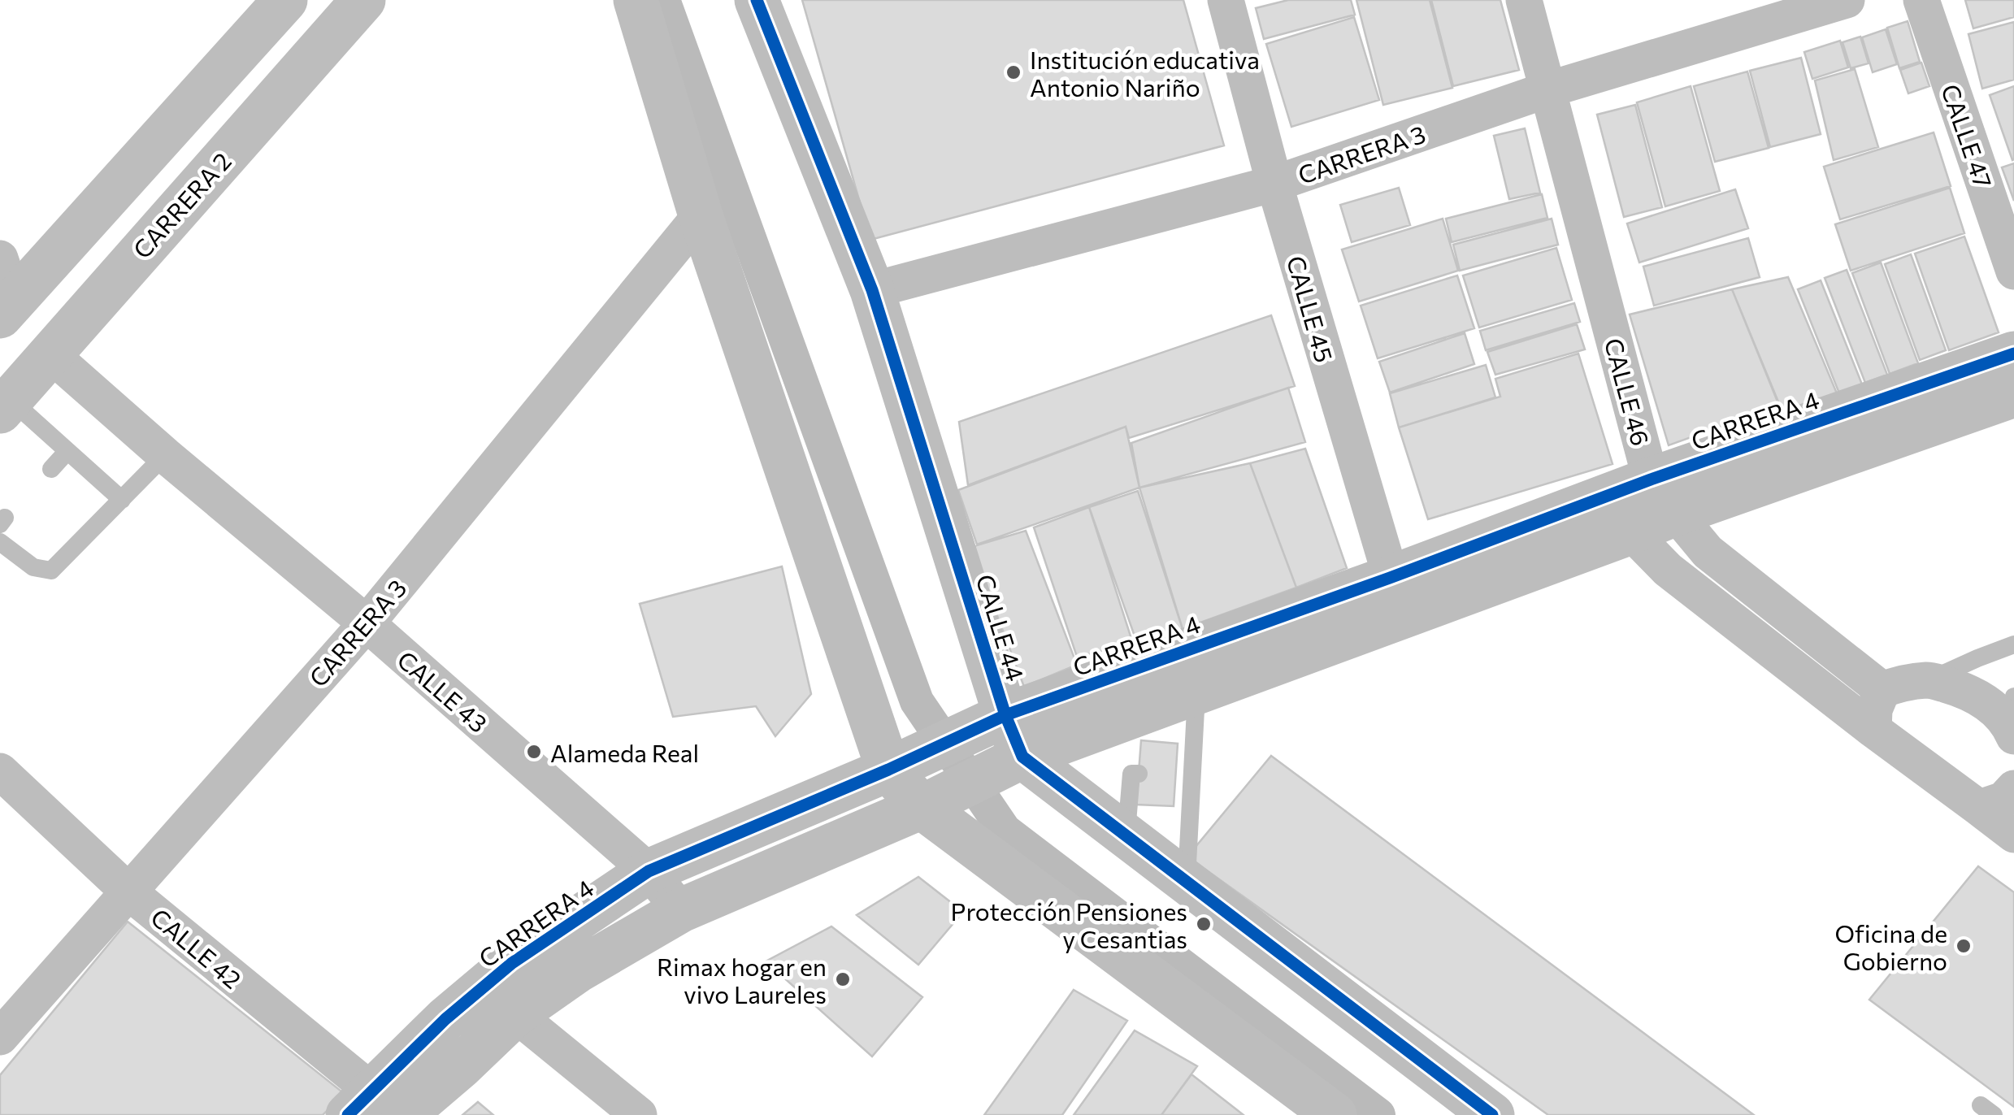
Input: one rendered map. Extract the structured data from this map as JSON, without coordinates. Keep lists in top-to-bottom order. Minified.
{"streets":{"street":["CALLE 47","CARRERA 3","CARRERA 2","CALLE 45","CALLE 46","CARRERA 4","CALLE 44","CALLE 43","CALLE 42"]},"crossings":[["CARRERA 3","CALLE 45"],["CARRERA 3","CALLE 46"],["CARRERA 3","CALLE 44"],["CARRERA 3","CALLE 43"],["CARRERA 3","CALLE 42"],["CARRERA 2","CALLE 43"],["CALLE 45","CARRERA 4"],["CALLE 46","CARRERA 4"],["CARRERA 4","CALLE 44"],["CARRERA 4","CALLE 43"],["CARRERA 4","CALLE 42"]],"places":["Institución educativa Antonio Nariño","Alameda Real","Protección Pensiones y Cesantias","Oficina de Gobierno","Rimax hogar en vivo Laureles"]}
